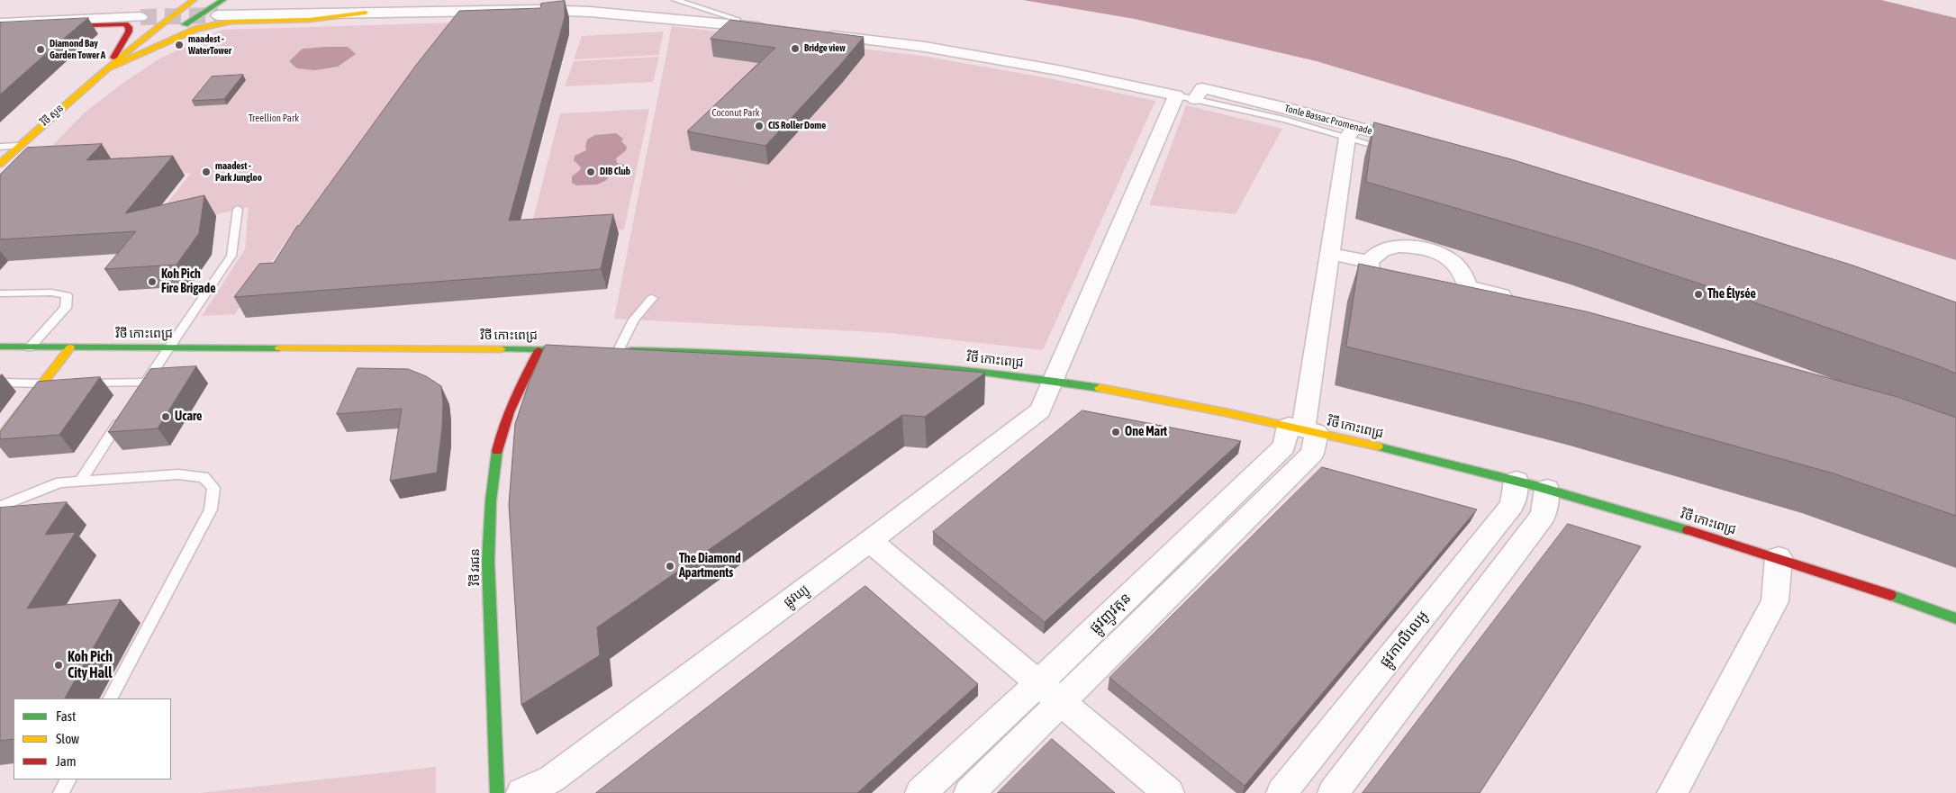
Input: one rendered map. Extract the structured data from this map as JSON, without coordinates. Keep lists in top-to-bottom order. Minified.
{"streets":{"main road":["វិថី សួន","វិថី កោះពេជ្រ","វិថី វរជន"],"street":["Tonle Bassac Promenade","ផ្លូវឃ្យូ","ផ្លូវញូវតុន","ផ្លូវកាលីលេអូ"]},"crossings":[["វិថី កោះពេជ្រ","វិថី វរជន"],["វិថី កោះពេជ្រ","ផ្លូវឃ្យូ"],["វិថី កោះពេជ្រ","ផ្លូវញូវតុន"],["វិថី កោះពេជ្រ","ផ្លូវកាលីលេអូ"]],"parks":["Coconut Park","Treellion Park"],"places":["maadest - WaterTower","Bridge view","Diamond Bay Garden Tower A","CIS Roller Dome","maadest - Park Jungloo","DIB Club","Koh Pich Fire Brigade","The Élysée","Ucare","One Mart","The Diamond Apartments","Koh Pich City Hall"],"legend":["Fast","Slow","Jam"]}
